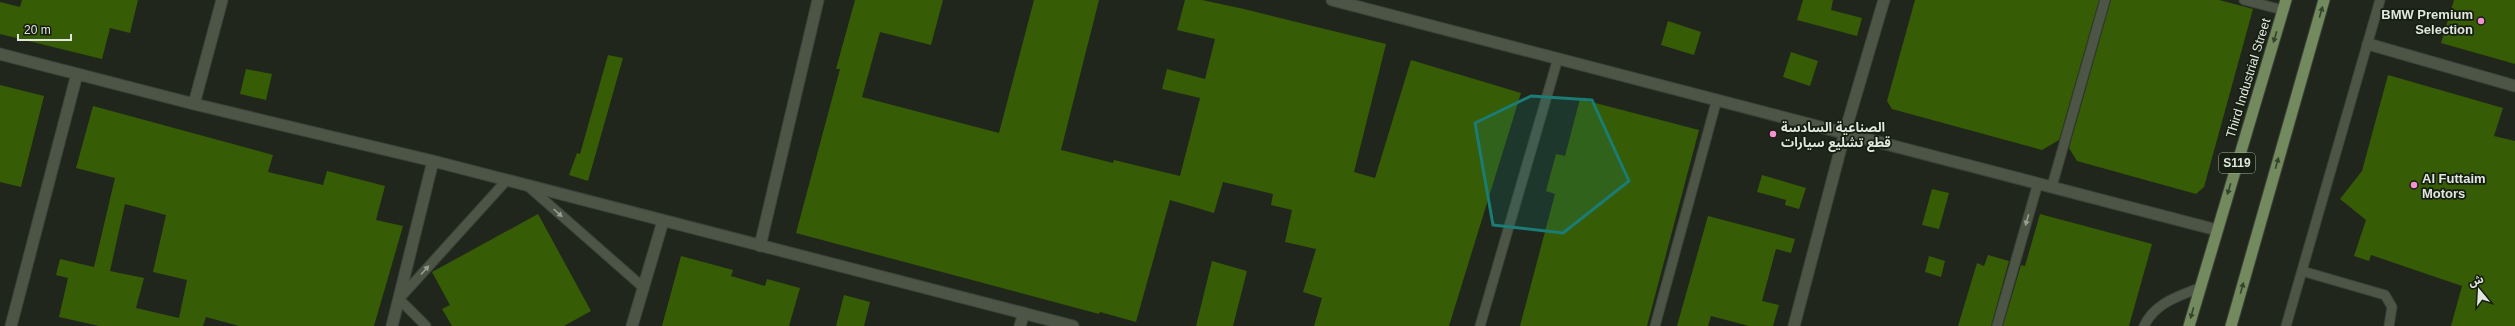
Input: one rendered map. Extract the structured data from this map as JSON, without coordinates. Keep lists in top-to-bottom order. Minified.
{"streets":{"main road":["Third Industrial Street","S119"]},"places":["BMW Premium Selection","الصناعية السادسة قطع تشليع سيارات","Al Futtaim Motors"],"scale_bar":"20 m","north":"top"}
